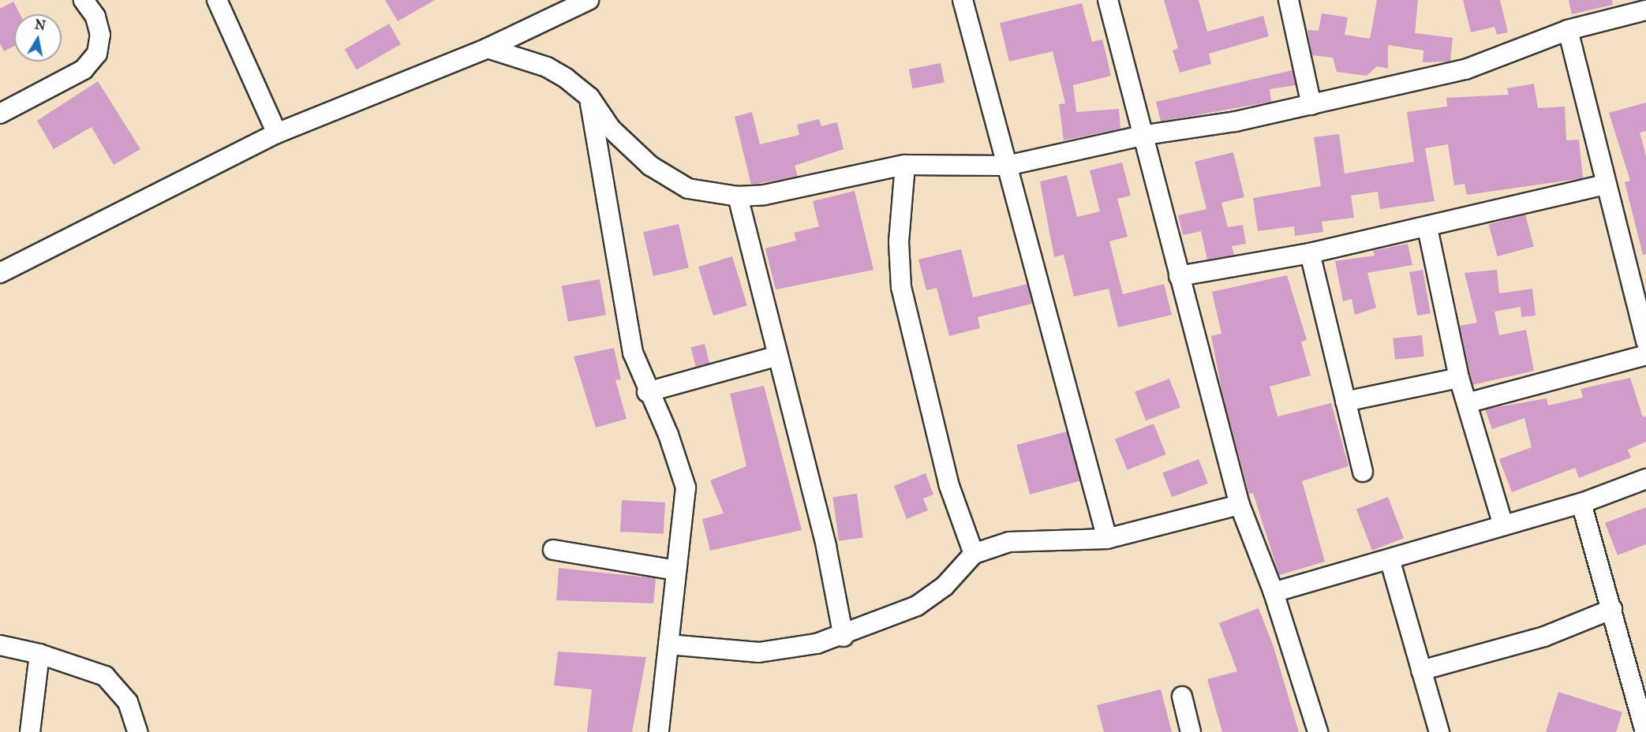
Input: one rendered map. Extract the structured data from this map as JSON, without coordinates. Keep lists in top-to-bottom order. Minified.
{"north":"top"}
